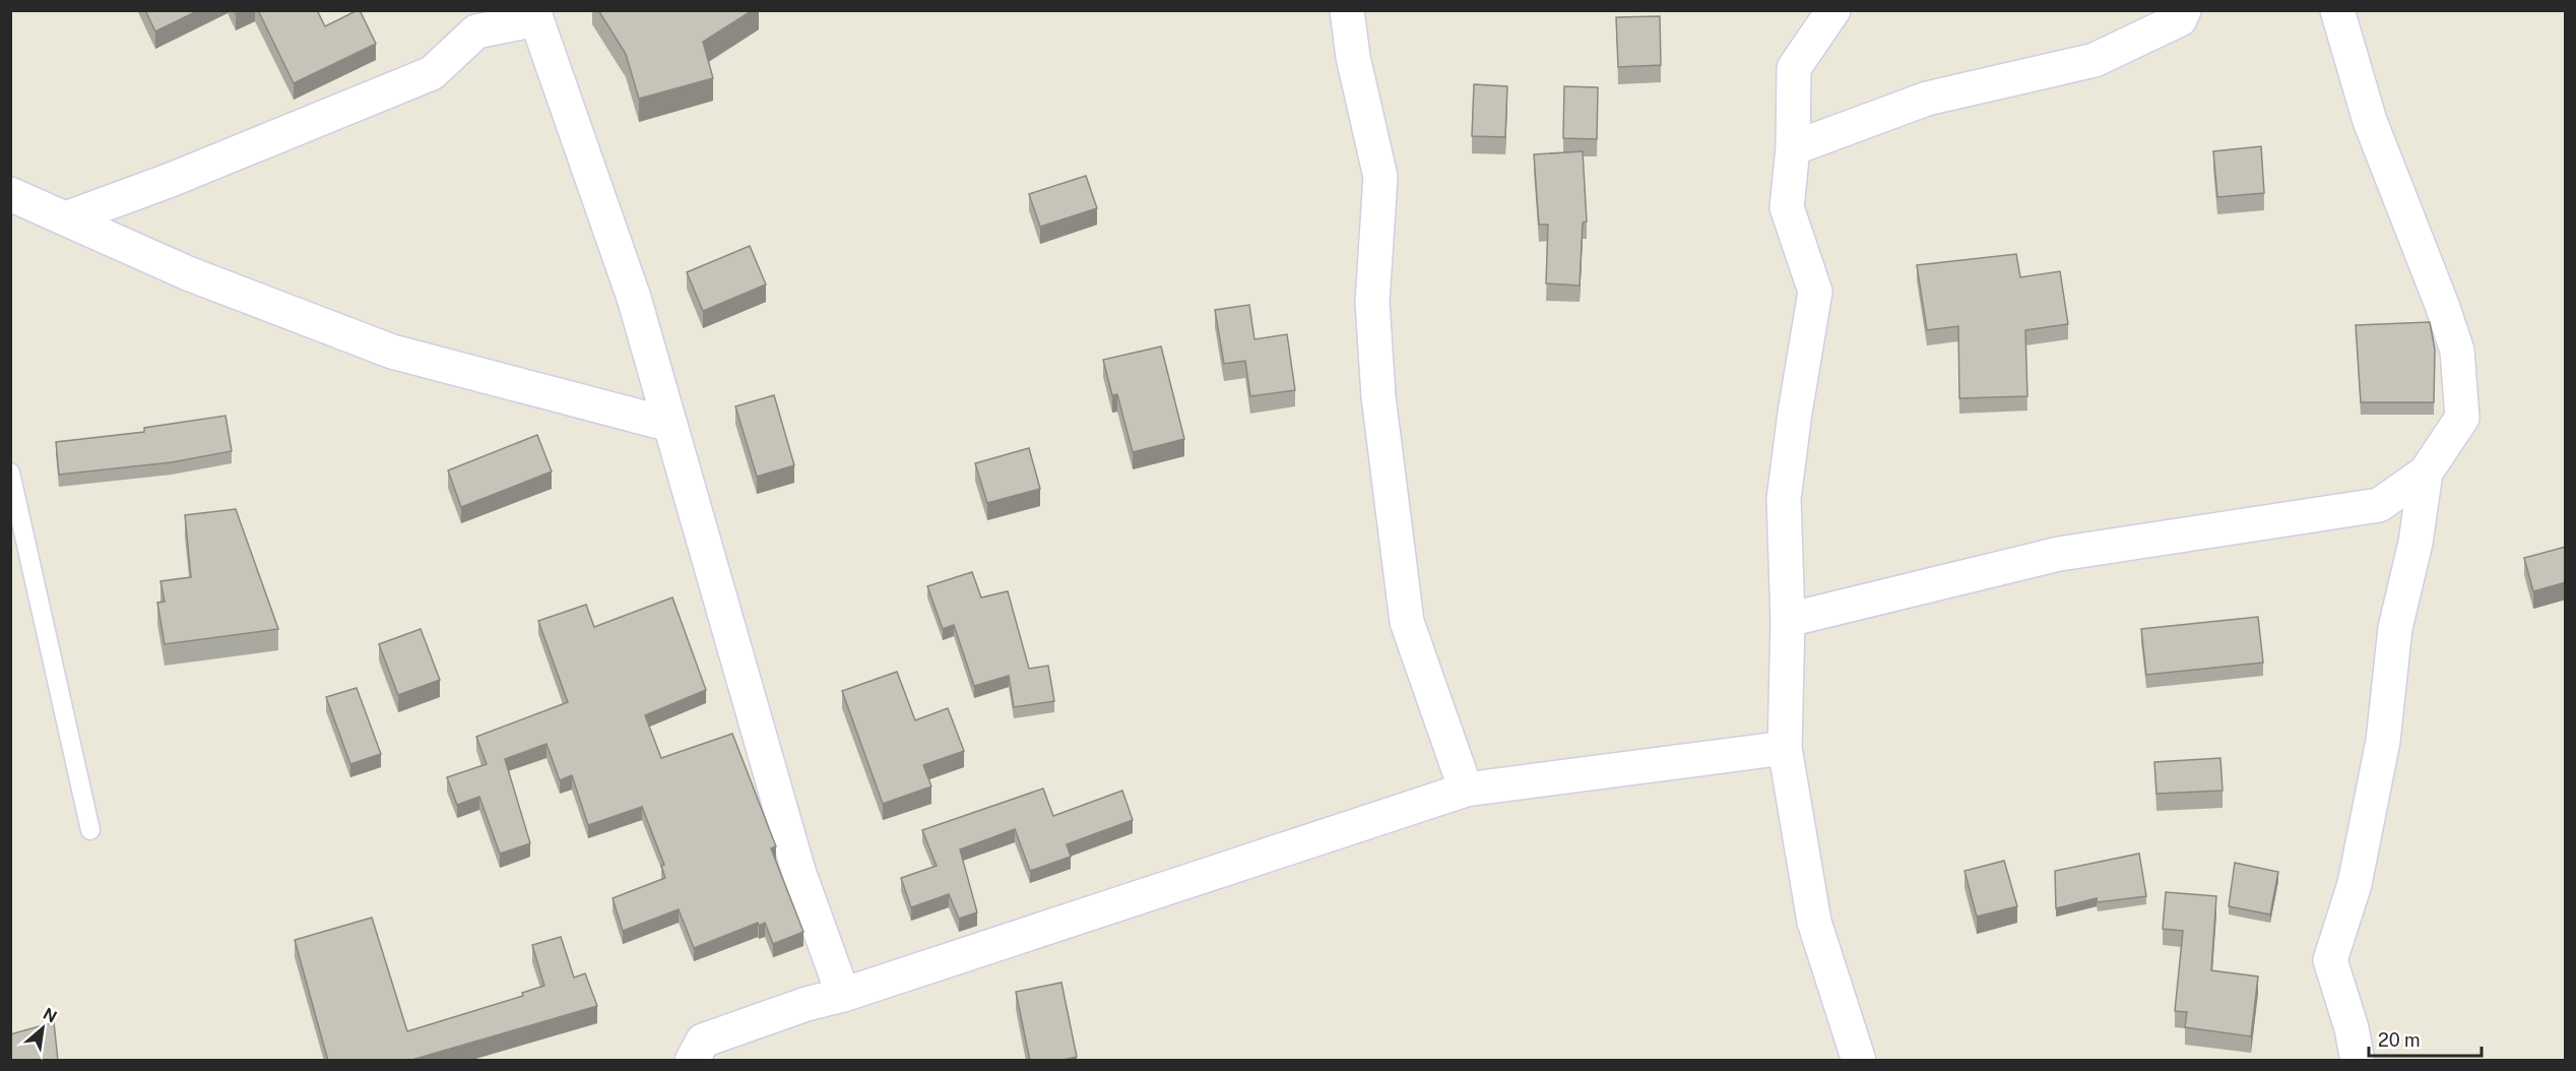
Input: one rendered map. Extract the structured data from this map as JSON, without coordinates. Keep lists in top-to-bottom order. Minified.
{"scale_bar":"20 m","north":"top right"}
